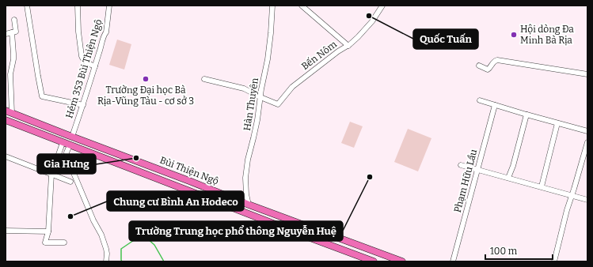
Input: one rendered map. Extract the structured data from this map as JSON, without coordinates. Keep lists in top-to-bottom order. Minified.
{"streets":{"main road":["Bùi Thiện Ngộ"],"street":["Bến Nôm","Hẻm 353 Bùi Thiện Ngộ","Hàn Thuyên","Phạm Hữu Lầu"]},"crossings":[["Bến Nôm","Hàn Thuyên"],["Hẻm 353 Bùi Thiện Ngộ","Bùi Thiện Ngộ"],["Hàn Thuyên","Bùi Thiện Ngộ"]],"places":["Quốc Tuấn","Hội dòng Đa Minh Bà Rịa","Trường Đại học Bà Rịa-Vũng Tàu - cơ sở 3","Gia Hưng","Trường Trung học phổ thông Nguyễn Huệ","Chung cư Bình An Hodeco"],"scale_bar":"100 m"}
